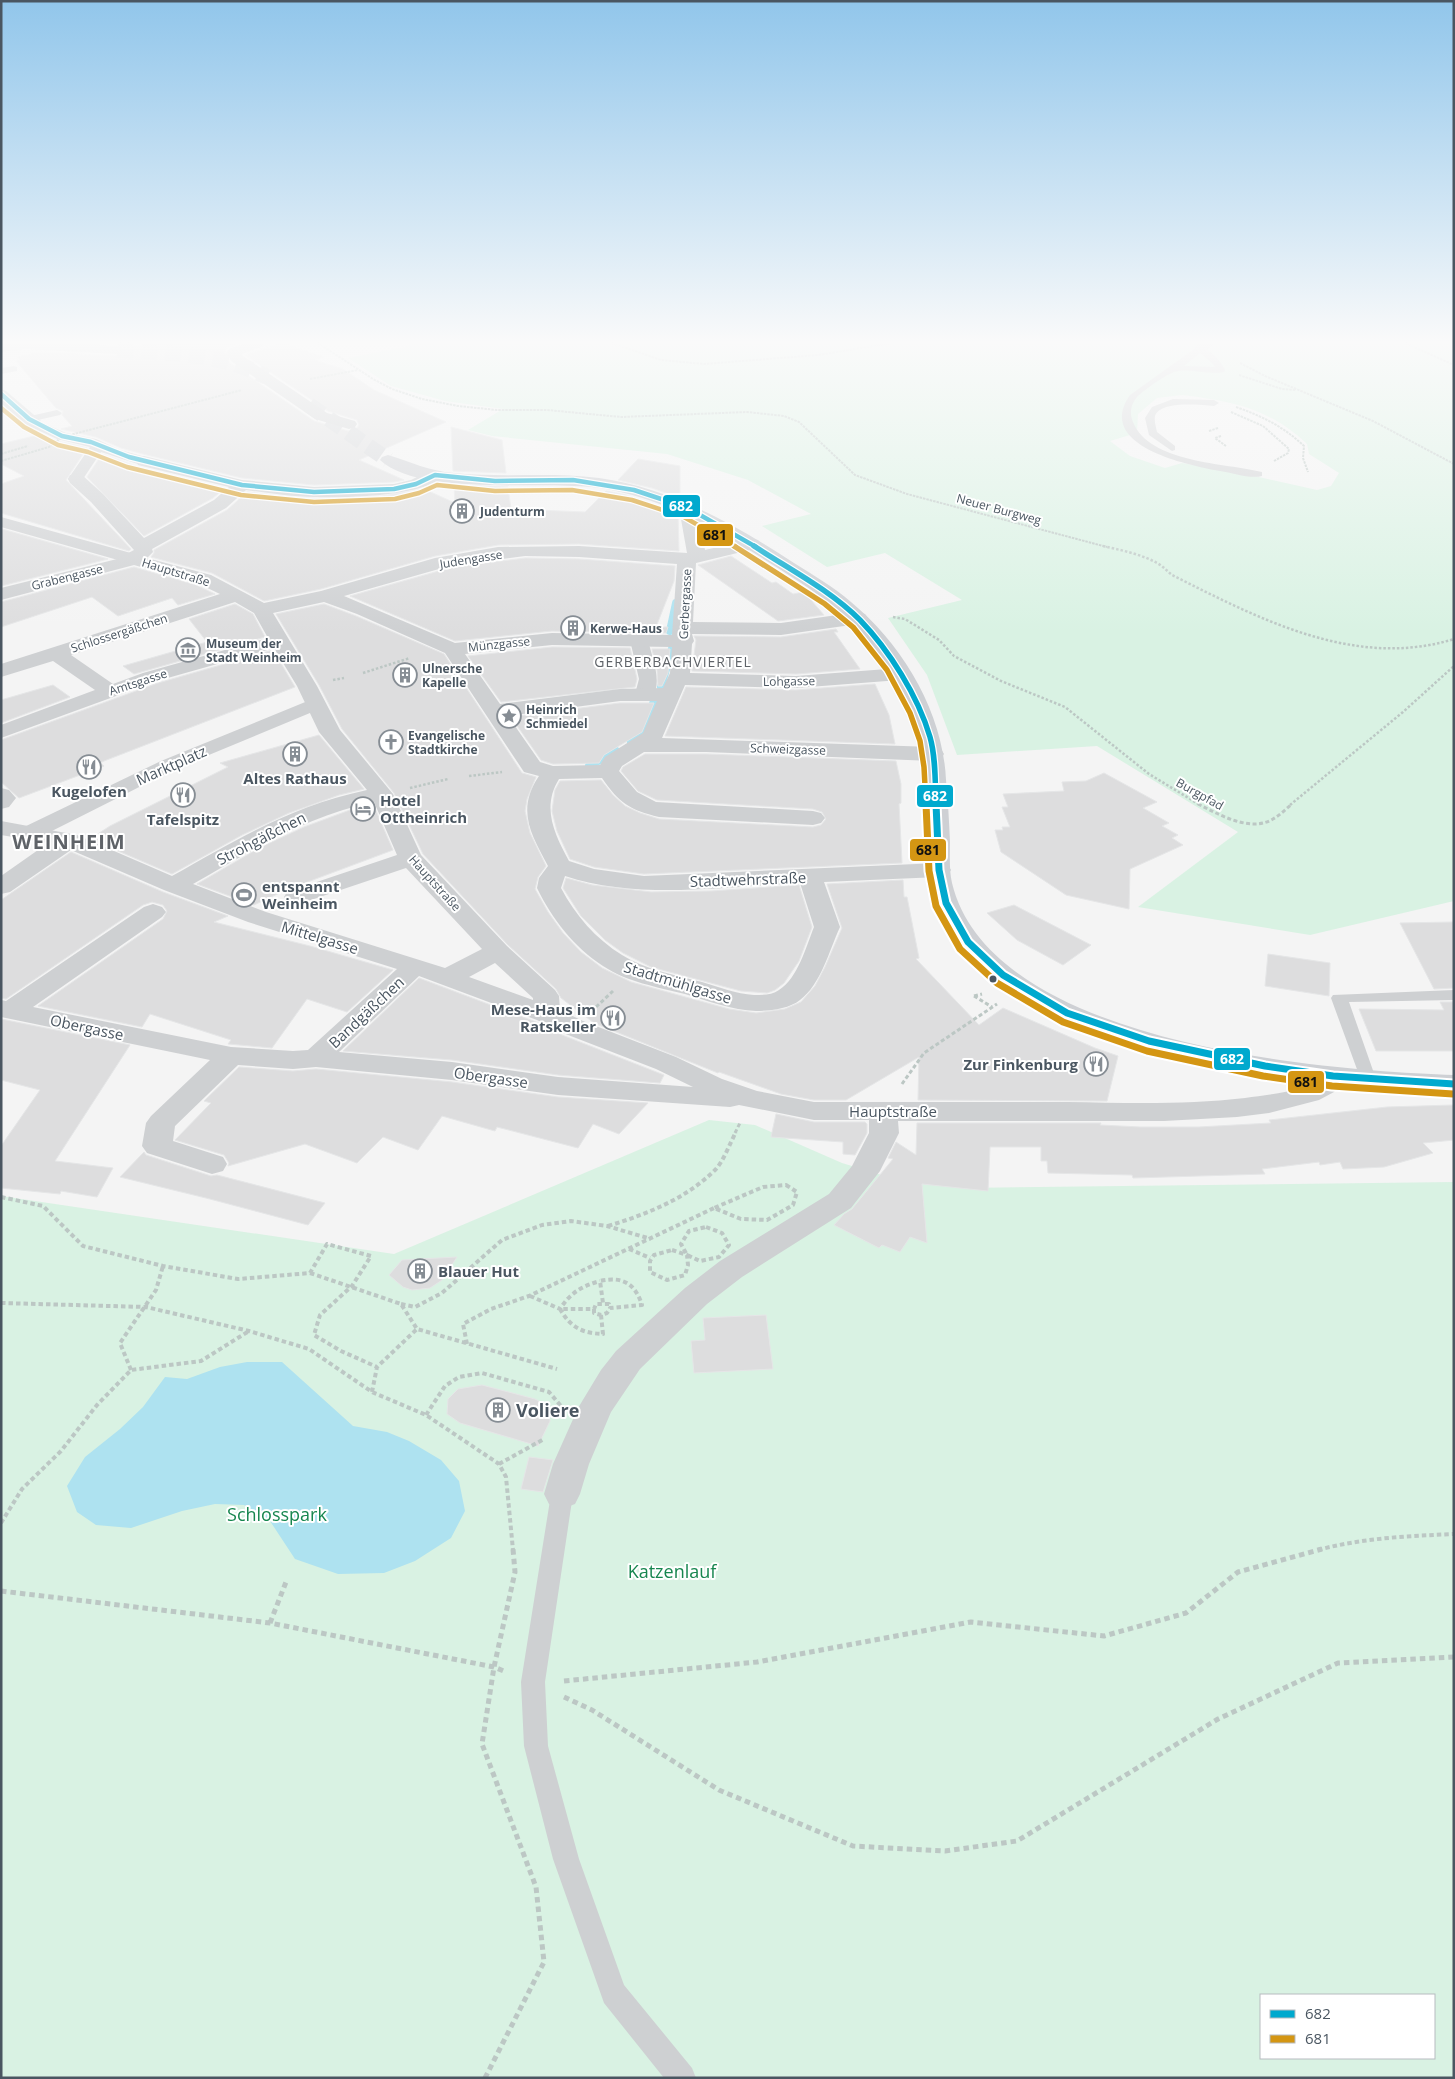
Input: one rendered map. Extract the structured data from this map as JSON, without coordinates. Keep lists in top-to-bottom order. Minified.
{"streets":{"street":["Judengasse","Hauptstraße","Grabengasse","Gerbergasse","Schlossergäßchen","Münzgasse","Lohgasse","Amtsgasse","Schweizgasse","Marktplatz","Strohgäßchen","Stadtwehrstraße","Mittelgasse","Stadtmühlgasse","Bandgäßchen","Obergasse"],"path":["Neuer Burgweg","Burgpfad"]},"crossings":[["Judengasse","Hauptstraße"],["Judengasse","Gerbergasse"],["Judengasse","Münzgasse"],["Hauptstraße","Grabengasse"],["Hauptstraße","Schlossergäßchen"],["Hauptstraße","Amtsgasse"],["Hauptstraße","Marktplatz"],["Hauptstraße","Strohgäßchen"],["Hauptstraße","Mittelgasse"],["Hauptstraße","Obergasse"],["Gerbergasse","Münzgasse"],["Gerbergasse","Lohgasse"],["Gerbergasse","Schweizgasse"],["Marktplatz","Mittelgasse"],["Strohgäßchen","Mittelgasse"],["Stadtwehrstraße","Stadtmühlgasse"],["Mittelgasse","Bandgäßchen"],["Bandgäßchen","Obergasse"]],"districts":["GERBERBACHVIERTEL","WEINHEIM"],"parks":["Schlosspark","Katzenlauf"],"places":{"building":["Judenturm","Kerwe-Haus","Ulnersche Kapelle","Altes Rathaus","Blauer Hut","Voliere"],"museum":["Museum der Stadt Weinheim"],"place":["Heinrich Schmiedel"],"church":["Evangelische Stadtkirche"],"restaurant":["Kugelofen","Tafelspitz","Mese-Haus im Ratskeller","Zur Finkenburg"],"hotel":["Hotel Ottheinrich"],"sports":["entspannt Weinheim"]},"lines":["transit line 682","transit line 681"],"legend":["682","681"]}
